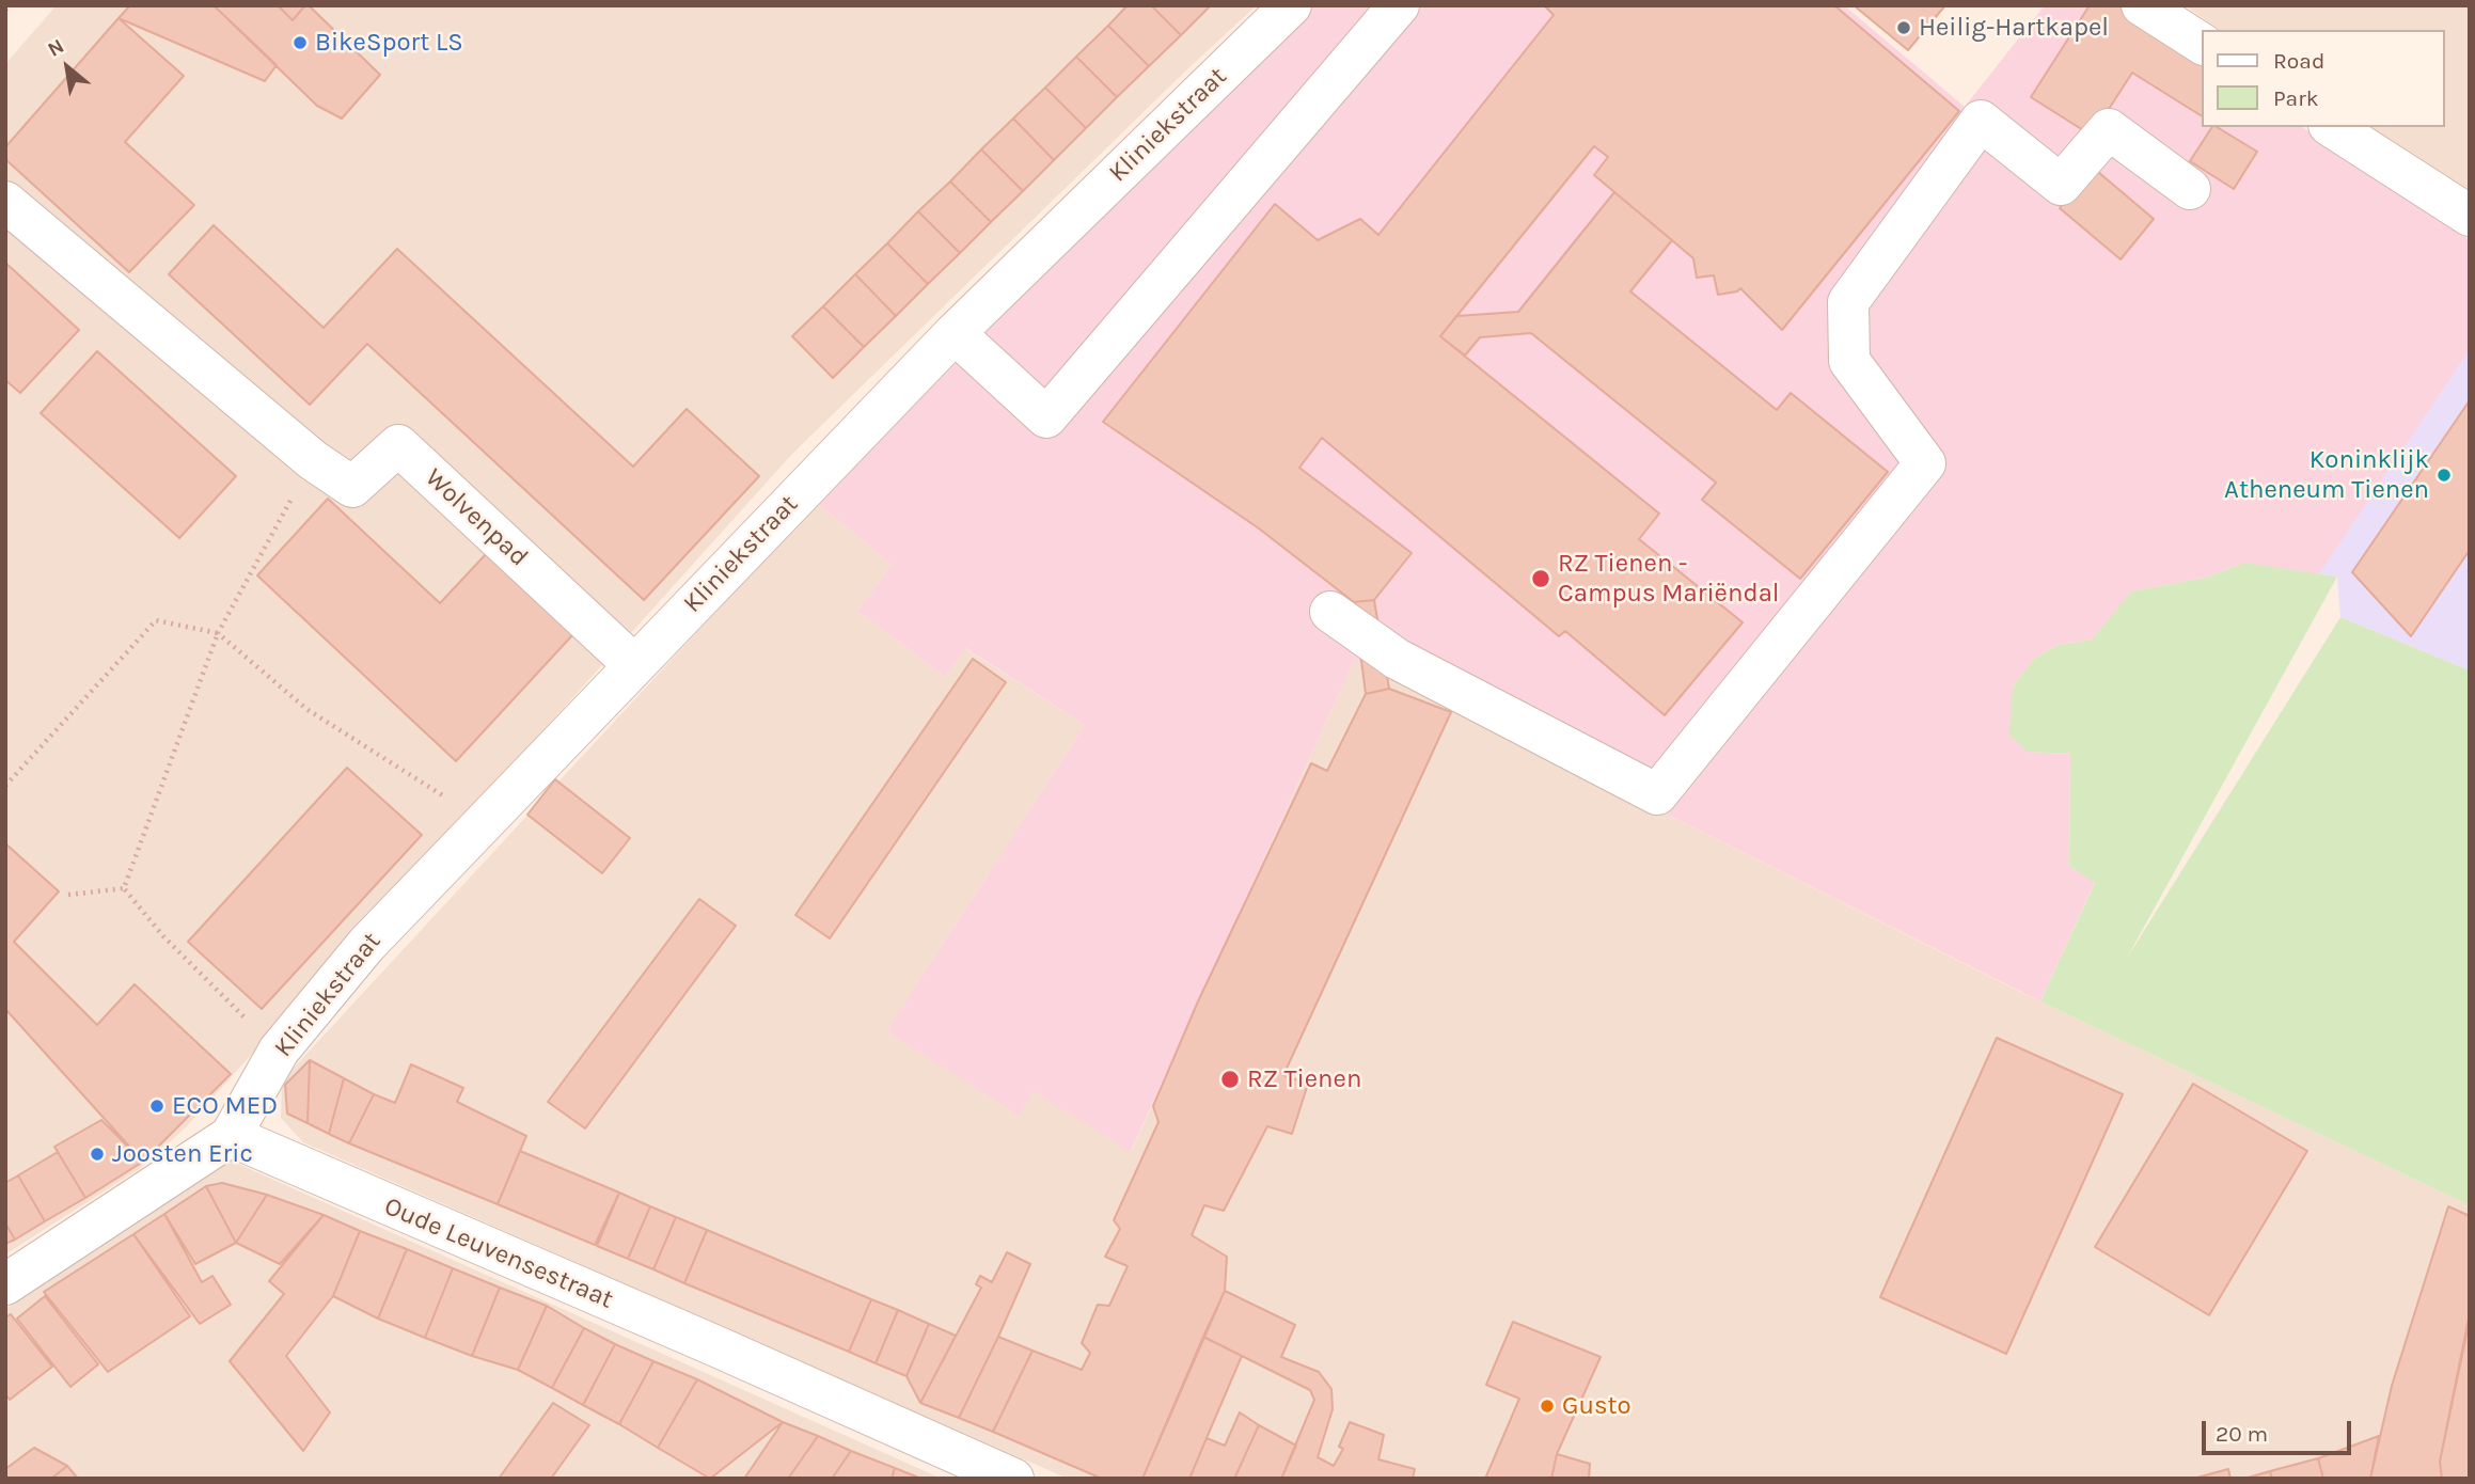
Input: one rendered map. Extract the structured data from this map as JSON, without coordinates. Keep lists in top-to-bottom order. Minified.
{"streets":{"street":["Kliniekstraat","Wolvenpad","Oude Leuvensestraat"]},"crossings":[["Kliniekstraat","Wolvenpad"],["Kliniekstraat","Oude Leuvensestraat"]],"places":["Heilig-Hartkapel","BikeSport LS","Koninklijk Atheneum Tienen","RZ Tienen - Campus Mariëndal","RZ Tienen","ECO MED","Joosten Eric","Gusto"],"legend":["Road","Park"],"scale_bar":"20 m","north":"top left"}
